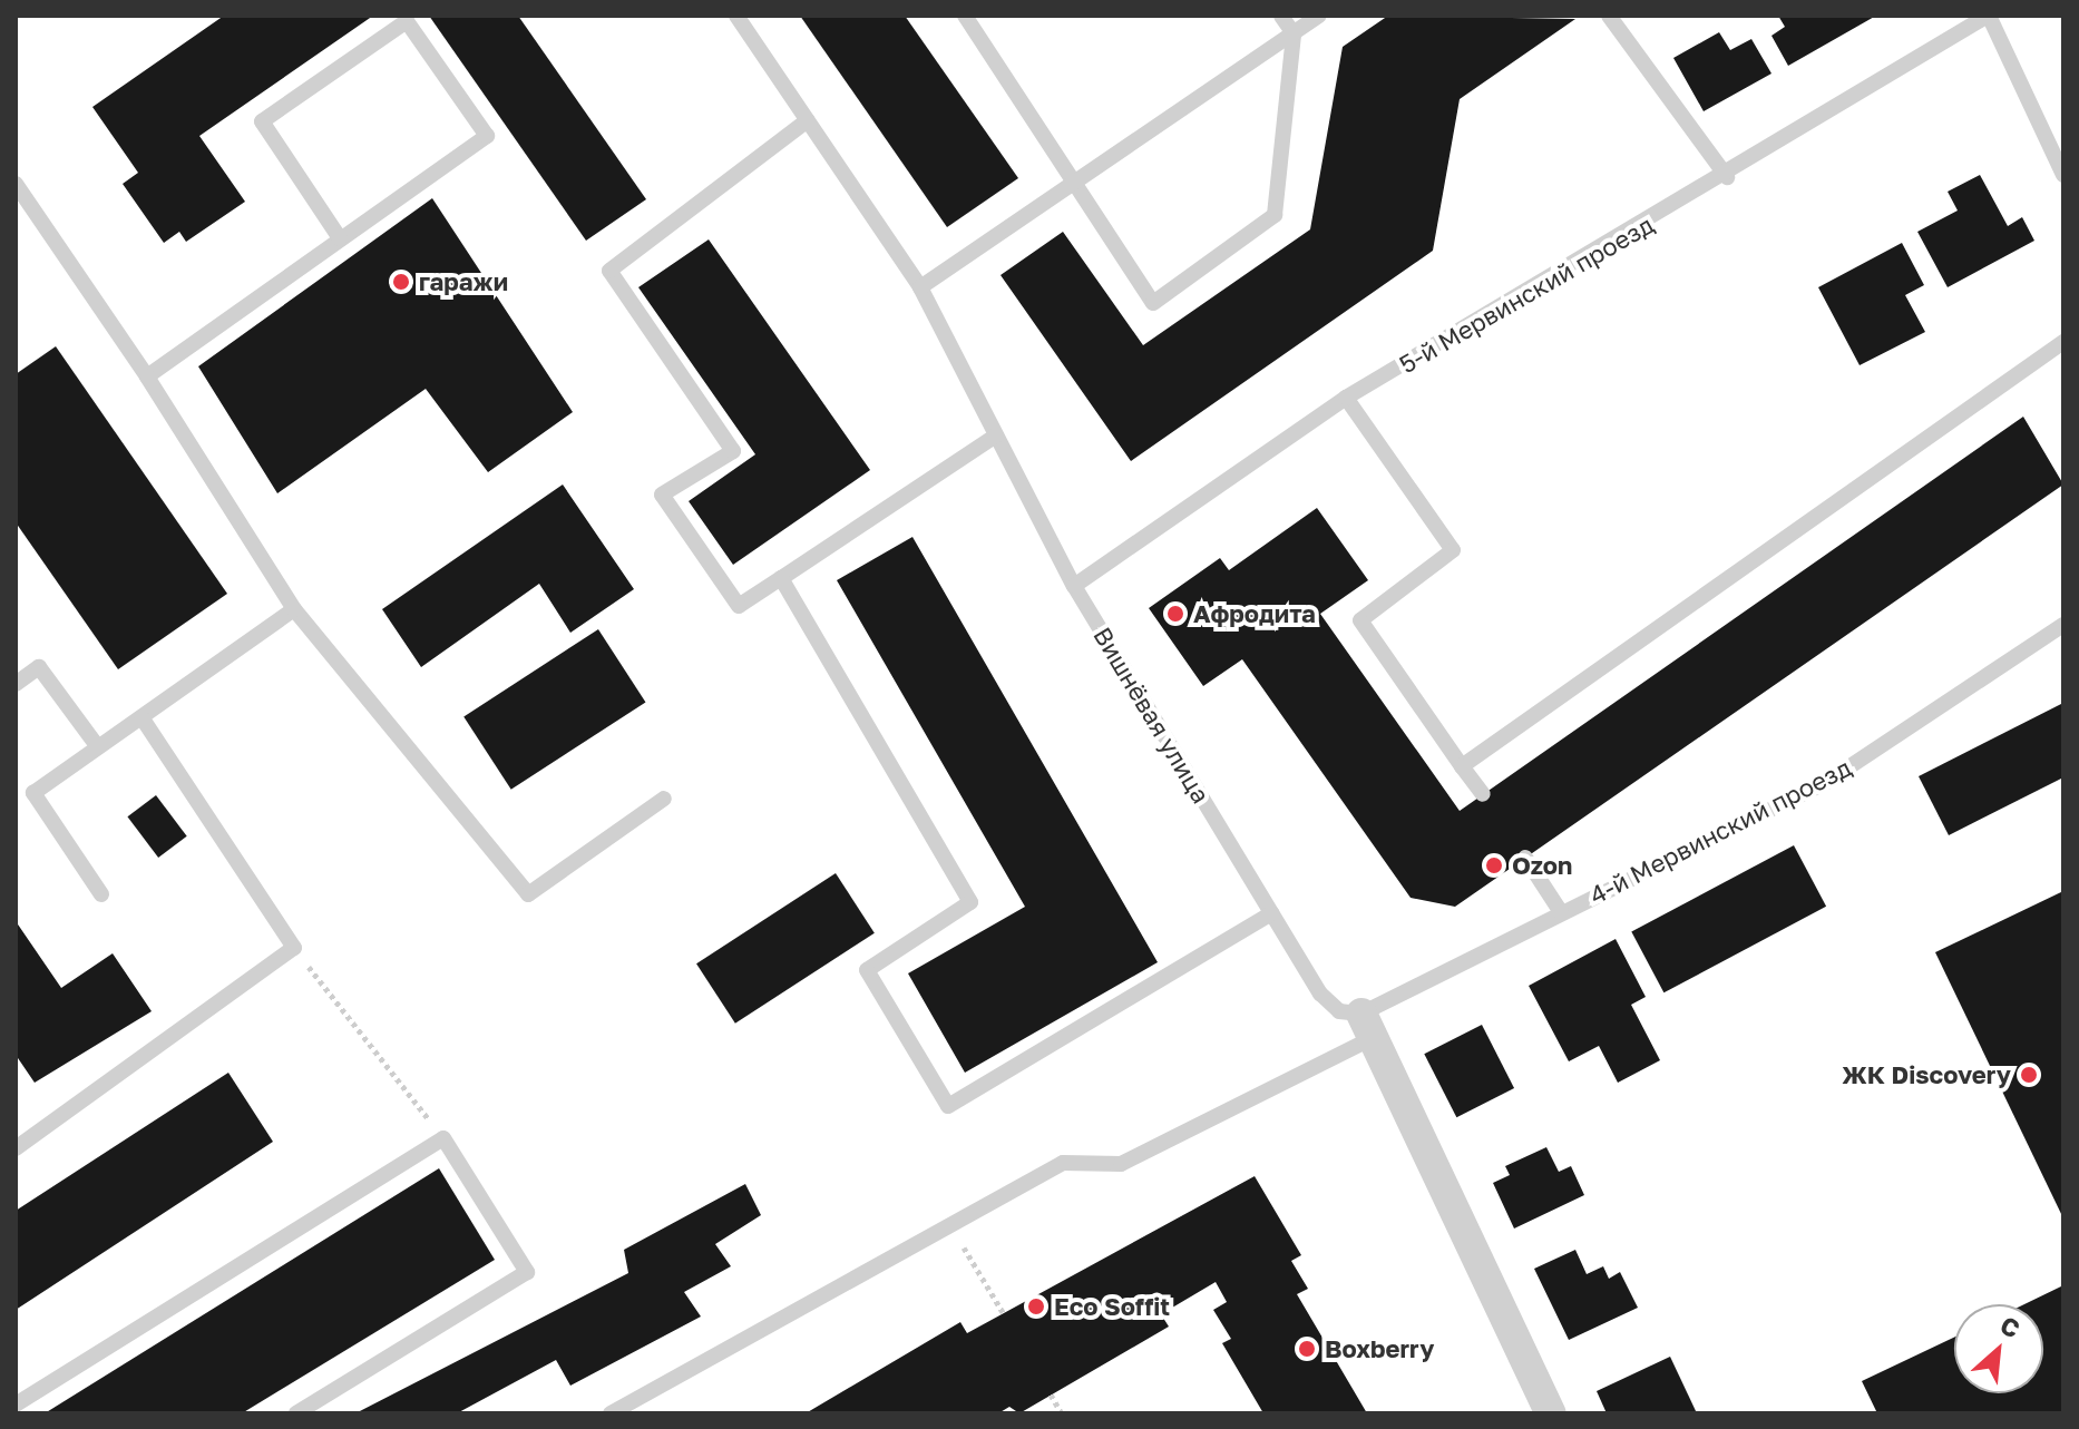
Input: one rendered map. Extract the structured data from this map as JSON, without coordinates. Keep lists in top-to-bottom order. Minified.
{"streets":{"lane":["5-й Мервинский проезд","Вишнёвая улица","4-й Мервинский проезд"]},"crossings":[["5-й Мервинский проезд","Вишнёвая улица"],["Вишнёвая улица","4-й Мервинский проезд"]],"places":["гаражи","Афродита","Ozon","ЖК Discovery","Eco Soffit","Boxberry"],"north":"top right"}
